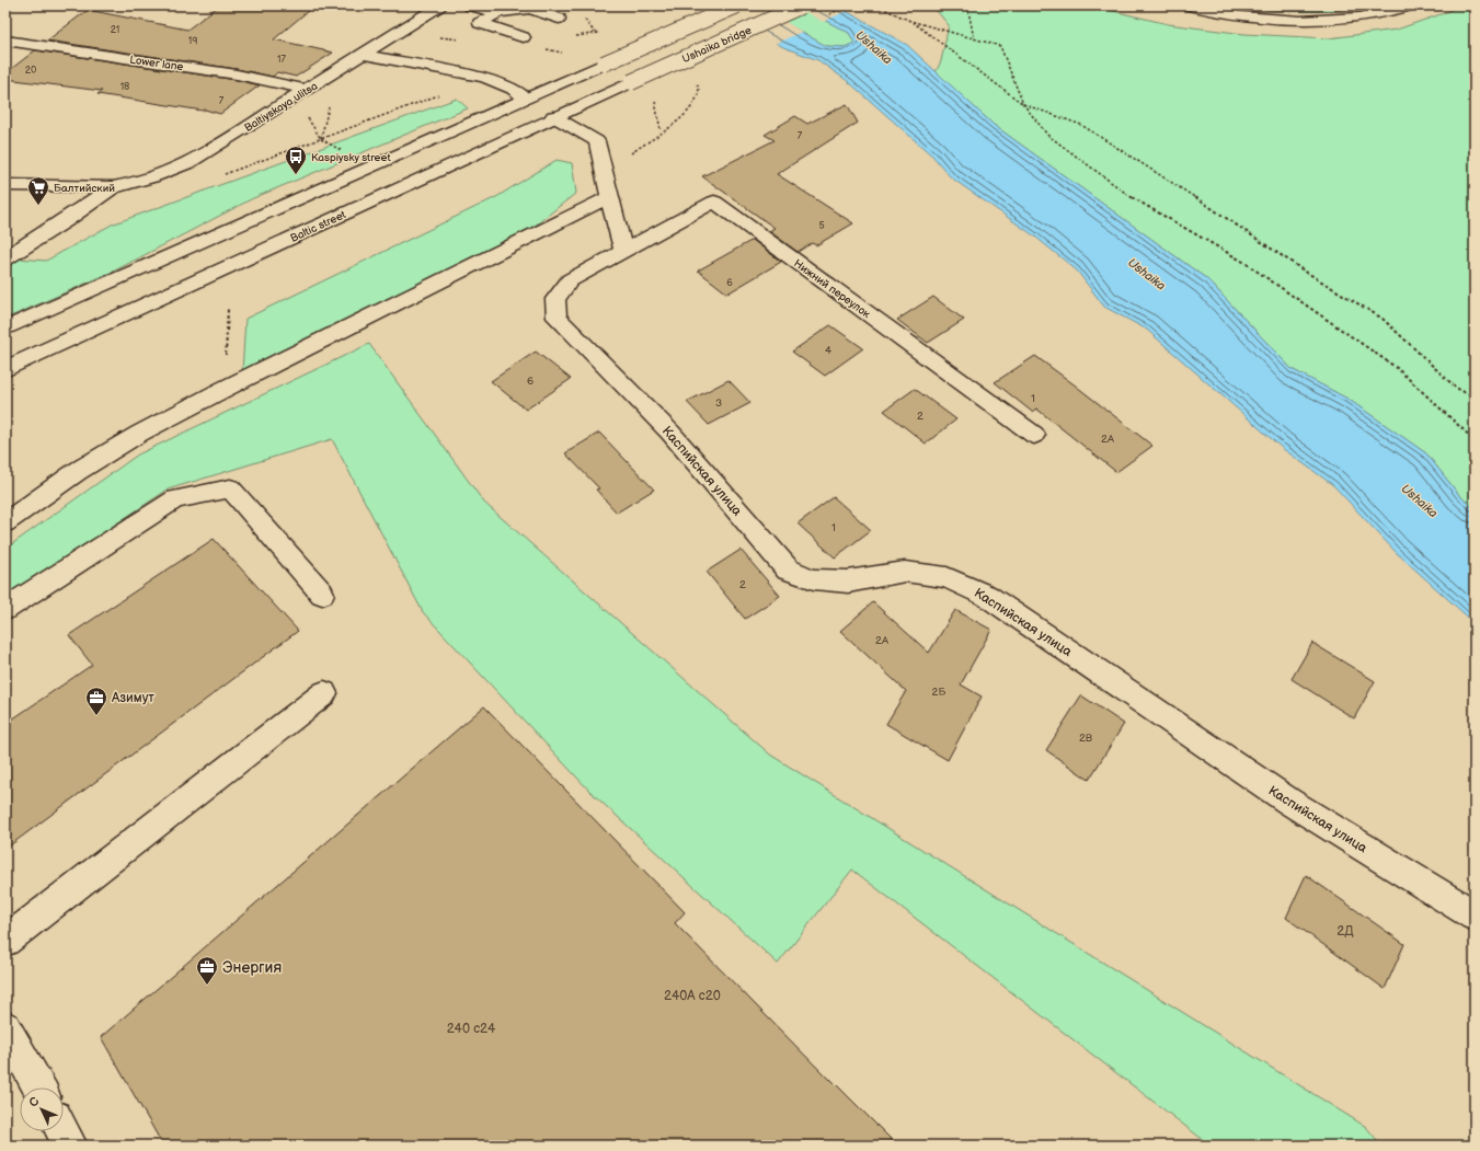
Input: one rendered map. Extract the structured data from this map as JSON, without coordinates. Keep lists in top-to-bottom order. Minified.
{"streets":{"street":["Ushaika bridge","Lower lane","Baltiyskaya ulitsa","Baltic street","Нижний переулок","Каспийская улица"]},"crossings":[["Ushaika bridge","Baltic street"],["Lower lane","Baltiyskaya ulitsa"],["Нижний переулок","Каспийская улица"]],"water":["Ushaika"],"places":{"bus stop":["Kaspiysky street"],"supermarket":["Балтийский"],"office":["Азимут","Энергия"]},"house_numbers":["21","19","17","20","18","7","7","5","6","4","6","1","3","2","2А","1","2","2А","2Б","2В","2Д","240А с20","240 с24"],"north":"top left"}
